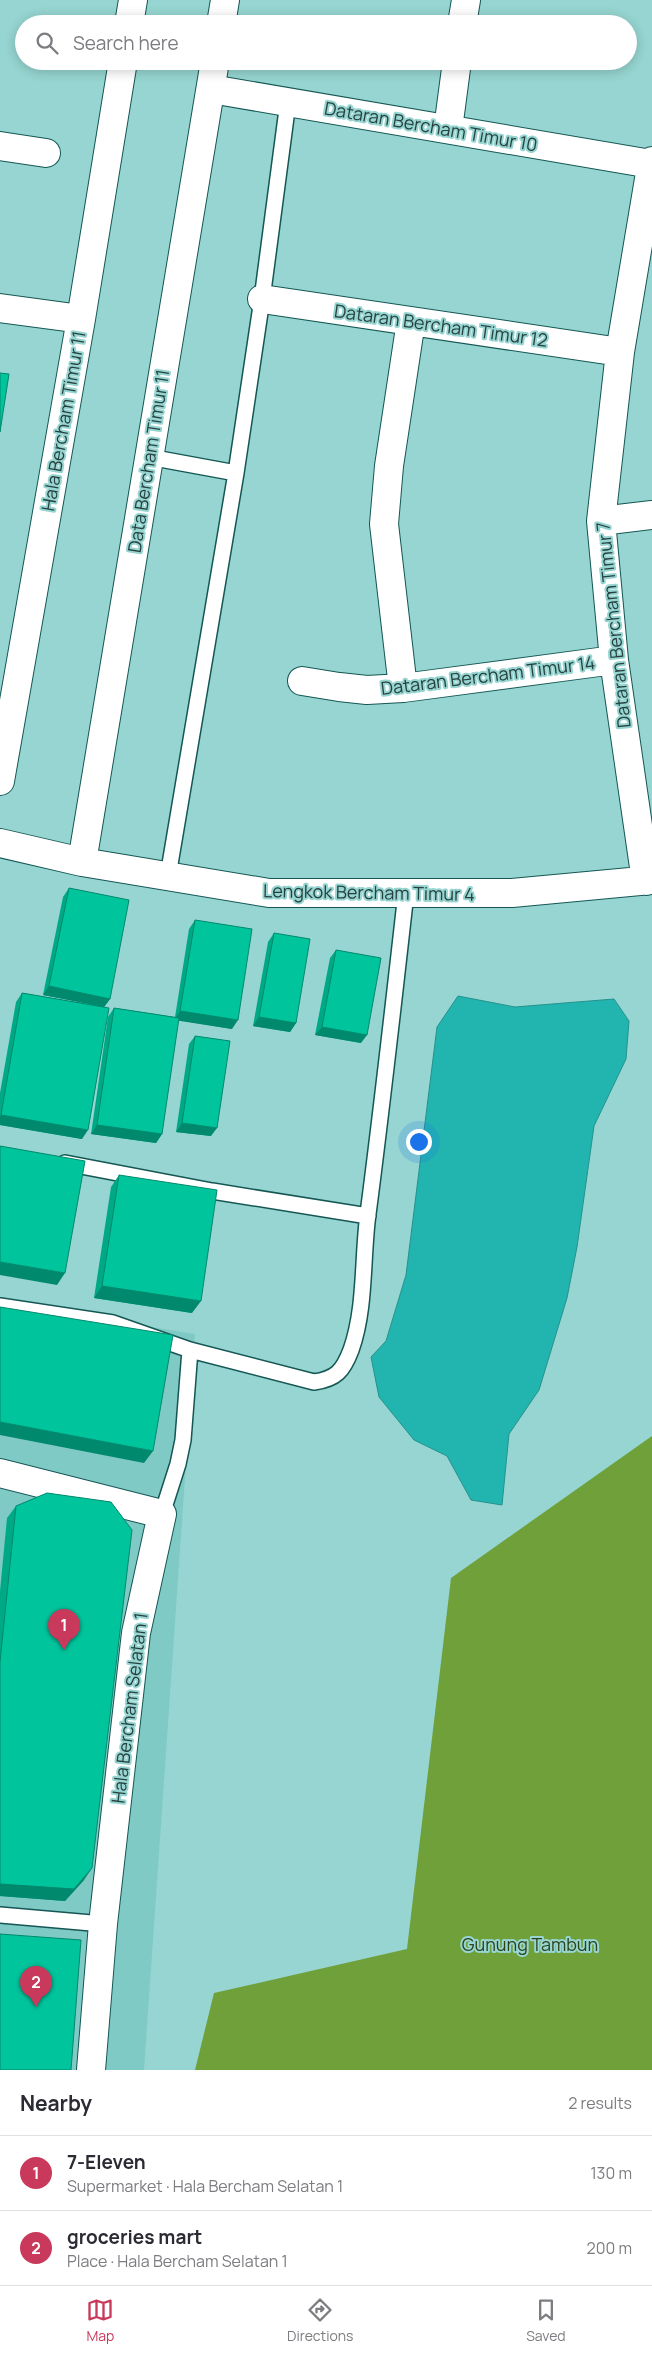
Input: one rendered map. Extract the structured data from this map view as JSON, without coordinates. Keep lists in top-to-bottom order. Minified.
{"streets":{"street":["Dataran Bercham Timur 10","Dataran Bercham Timur 12","Hala Bercham Timur 11","Data Bercham Timur 11","Dataran Bercham Timur 7","Dataran Bercham Timur 14","Lengkok Bercham Timur 4","Hala Bercham Selatan 1"]},"crossings":[["Dataran Bercham Timur 10","Data Bercham Timur 11"],["Dataran Bercham Timur 10","Dataran Bercham Timur 7"],["Dataran Bercham Timur 12","Dataran Bercham Timur 7"],["Data Bercham Timur 11","Lengkok Bercham Timur 4"],["Dataran Bercham Timur 7","Dataran Bercham Timur 14"],["Dataran Bercham Timur 7","Lengkok Bercham Timur 4"]],"parks":["Gunung Tambun"],"page":{"search":"Search here","pins":["1","2"],"heading":["Nearby","2 results"],"list":[{"mark":"1","name":"7-Eleven","note":"Supermarket · Hala Bercham Selatan 1","value":"130 m"},{"mark":"2","name":"groceries mart","note":"Place · Hala Bercham Selatan 1","value":"200 m"}],"nav":["Map","Directions","Saved"]}}
